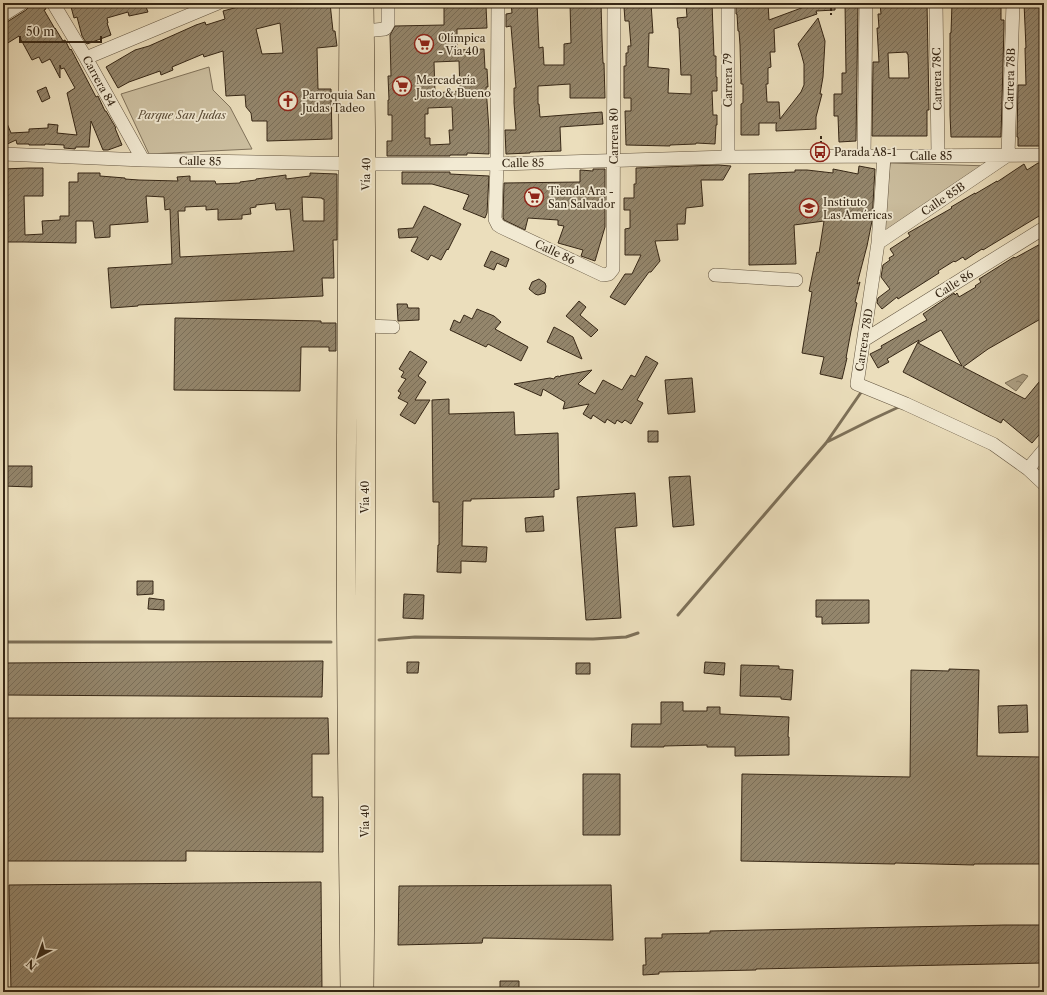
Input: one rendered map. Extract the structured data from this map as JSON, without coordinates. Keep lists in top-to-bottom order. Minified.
{"streets":{"highway":["Vía 40"],"street":["Carrera 78C","Carrera 78B","Carrera 79","Carrera 84","Carrera 80","Calle 85","Calle 85B","Calle 86","Carrera 78D"]},"crossings":[["Carrera 78C","Calle 85"],["Carrera 78B","Calle 85"],["Carrera 78B","Calle 85B"],["Carrera 79","Calle 85"],["Carrera 84","Calle 85"],["Carrera 80","Calle 85"],["Carrera 80","Calle 86"],["Calle 85","Vía 40"],["Calle 85","Calle 85B"],["Calle 85","Calle 86"],["Calle 85","Carrera 78D"],["Calle 85B","Carrera 78D"],["Calle 86","Carrera 78D"]],"parks":["Parque San Judas"],"places":{"supermarket":["Olímpica - Vía 40","Mercadería Justo & Bueno","Tienda Ara - San Salvador"],"church":["Parroquia San Judas Tadeo"],"bus stop":["Parada A8-1"],"school or university":["Instituto Las Américas"]},"scale_bar":"50 m","north":"bottom left"}
